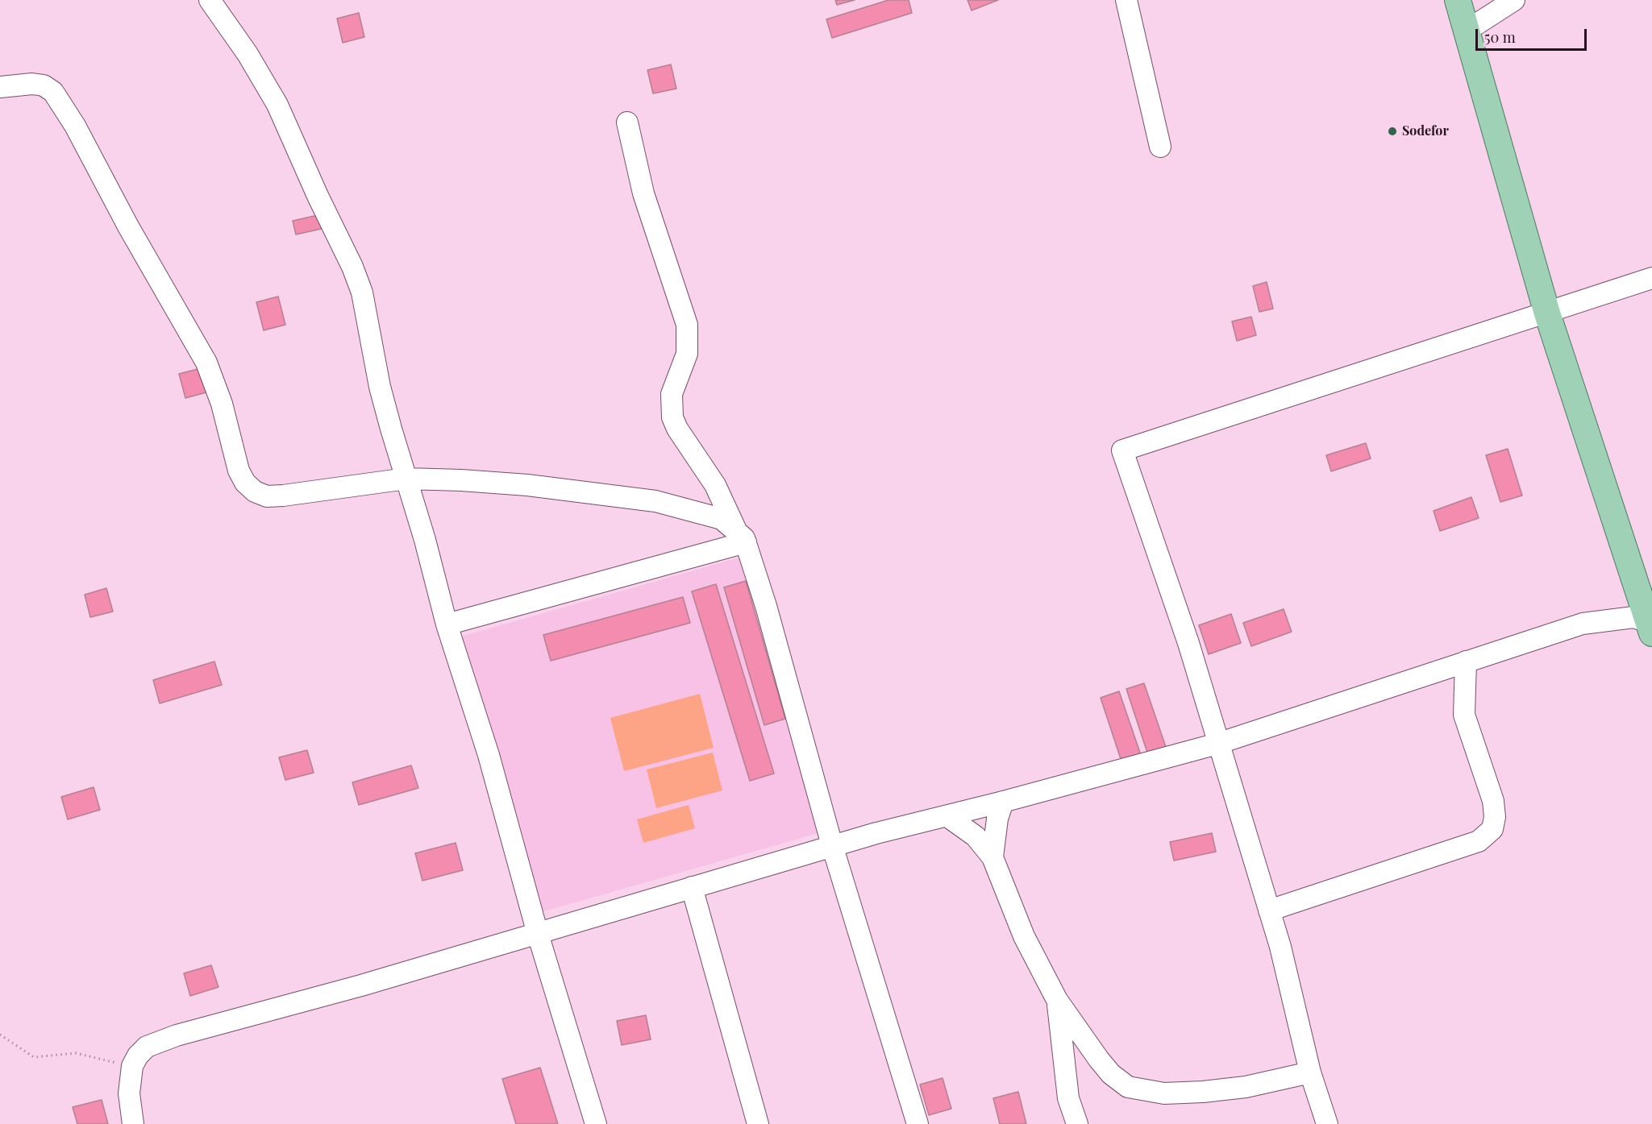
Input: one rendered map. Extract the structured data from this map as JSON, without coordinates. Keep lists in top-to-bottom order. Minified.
{"places":["Sodefor"],"scale_bar":"50 m"}
